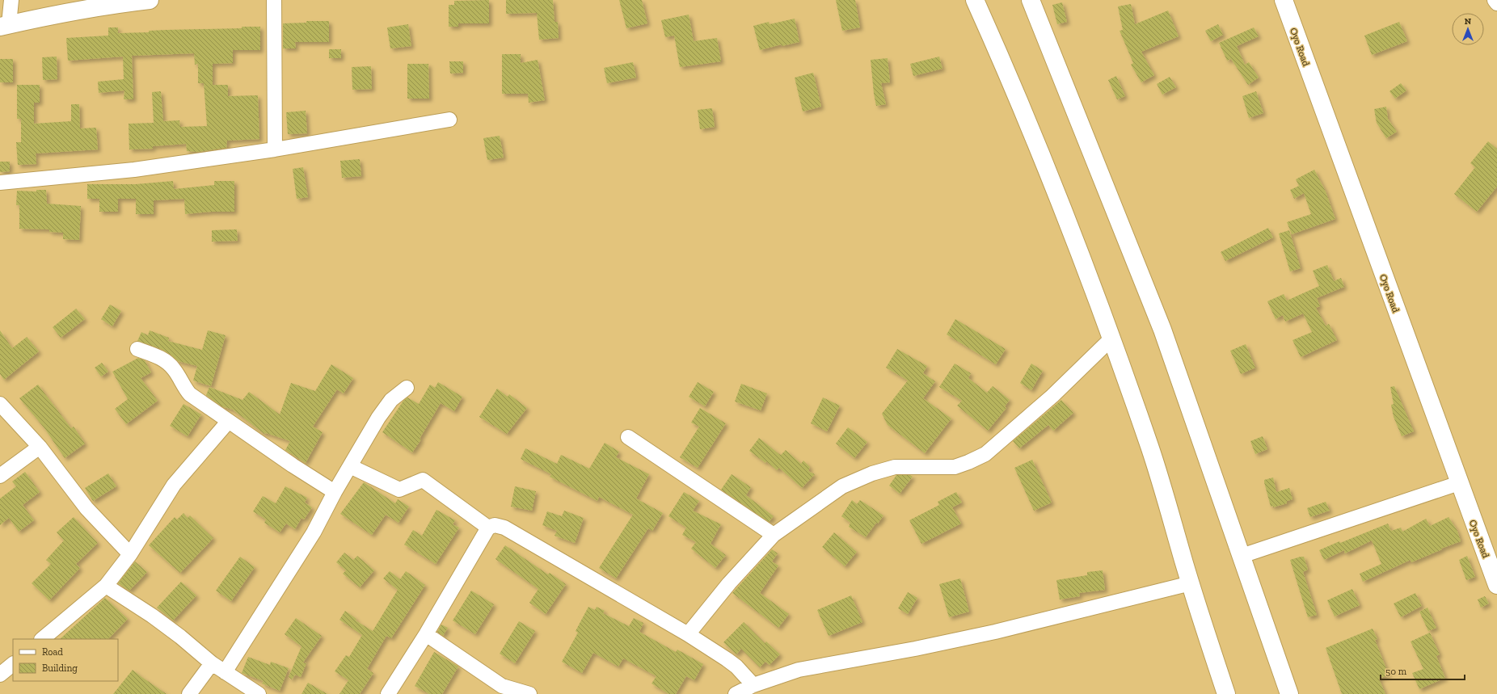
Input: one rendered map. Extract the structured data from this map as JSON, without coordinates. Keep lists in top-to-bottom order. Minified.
{"streets":{"main road":["Oyo Road"]},"legend":["Road","Building"],"scale_bar":"50 m","north":"top"}
